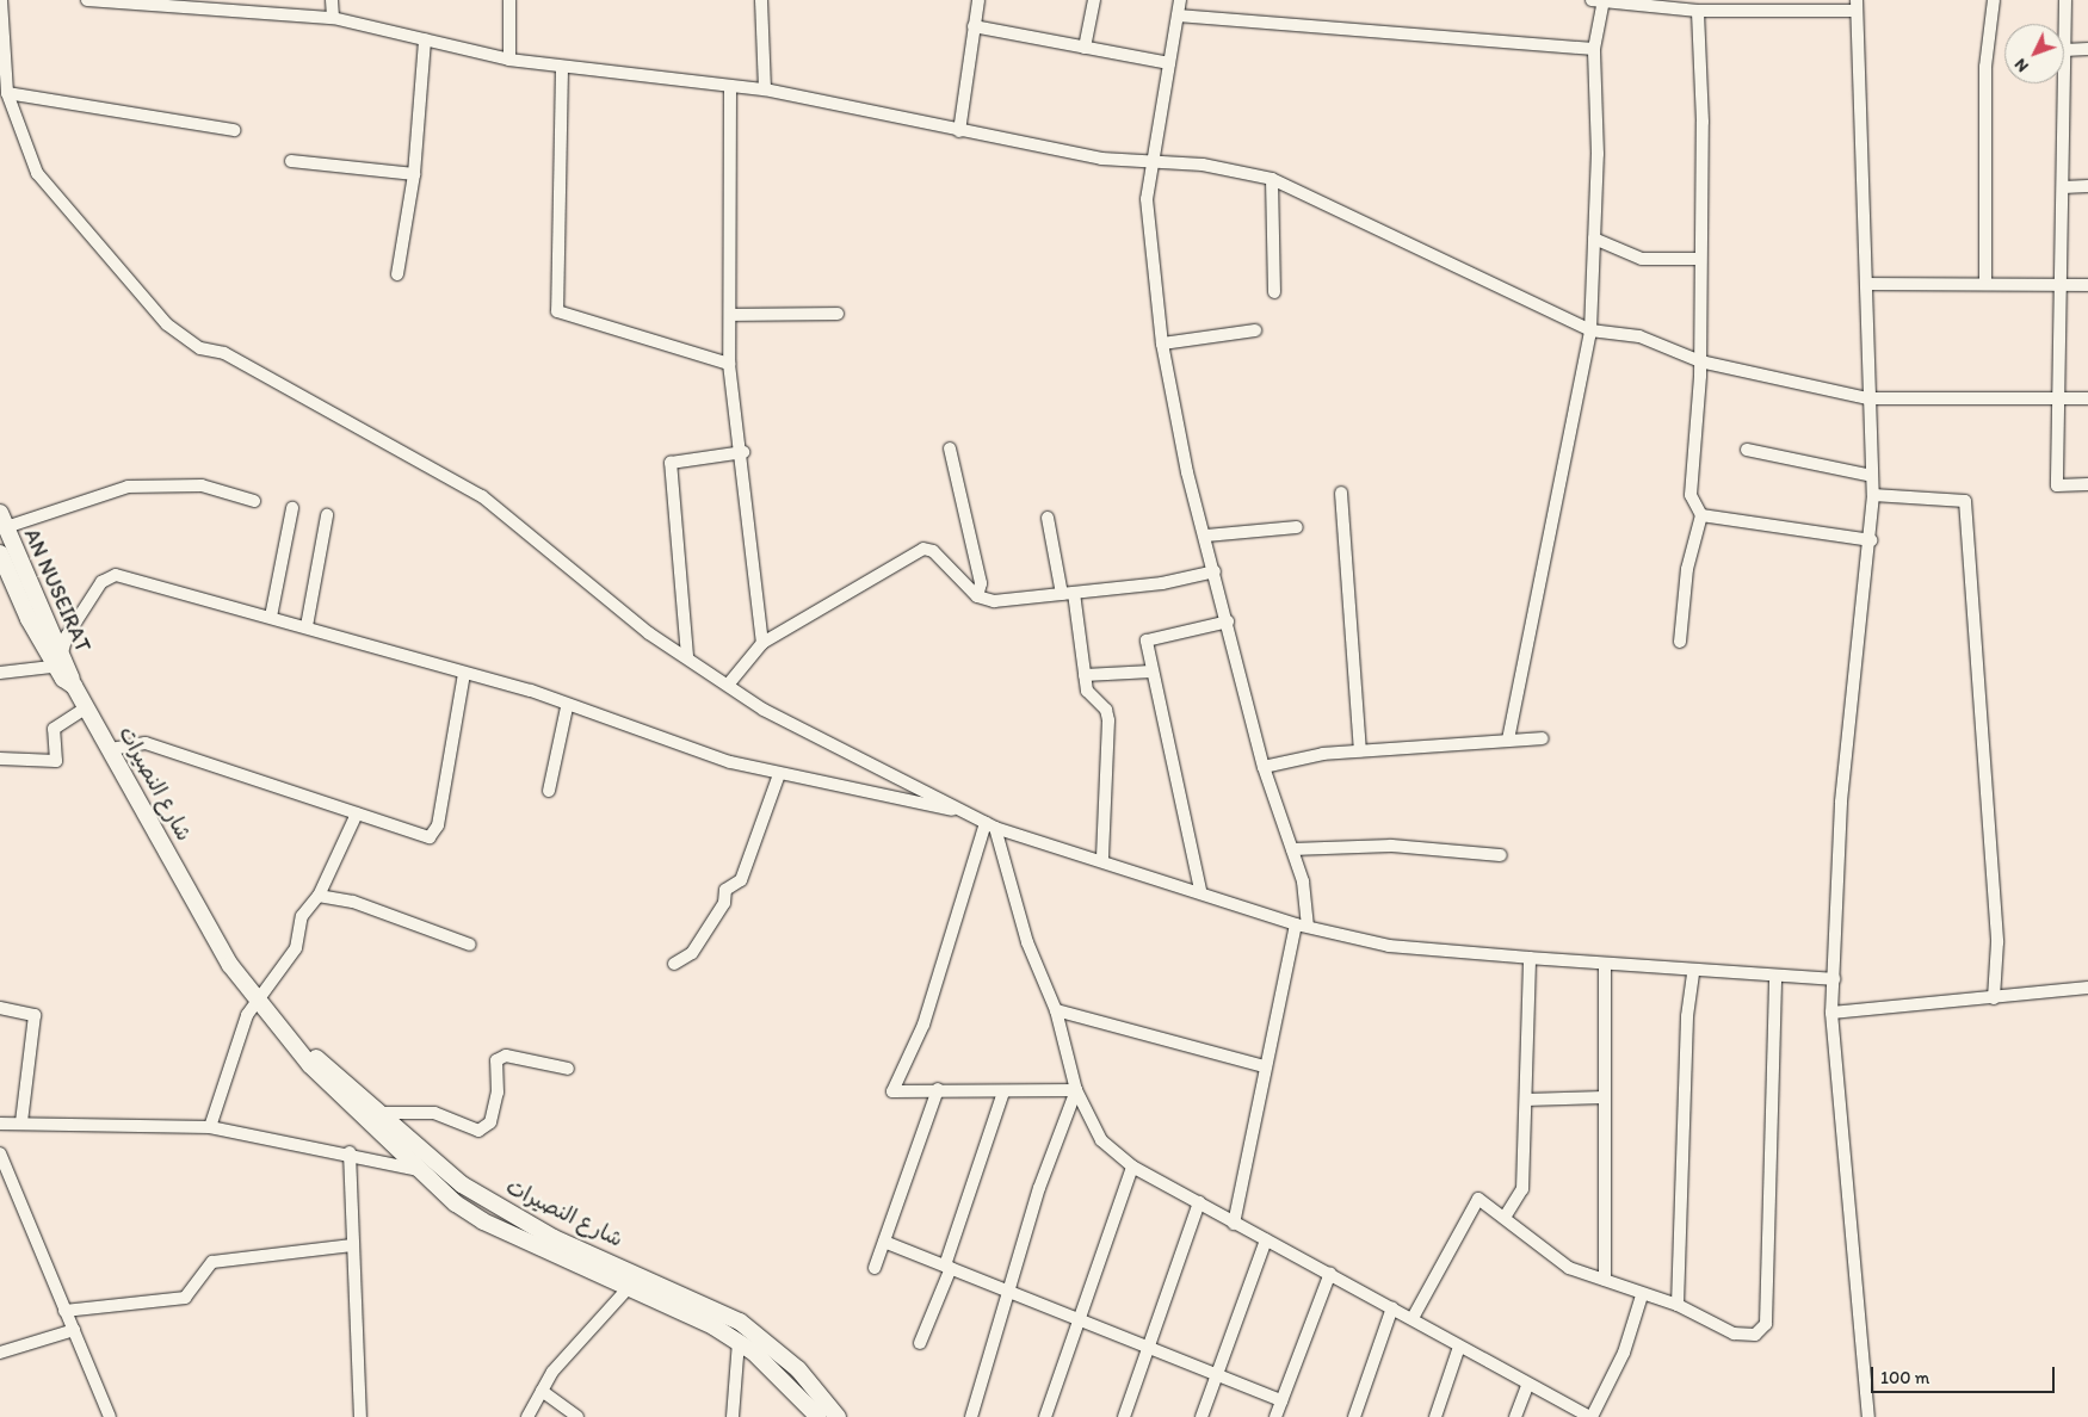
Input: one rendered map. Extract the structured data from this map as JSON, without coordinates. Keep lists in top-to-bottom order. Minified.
{"streets":{"main road":["AN NUSEIRAT","شارع النصيرات"]},"crossings":[["AN NUSEIRAT","شارع النصيرات"]],"scale_bar":"100 m","north":"bottom left"}
